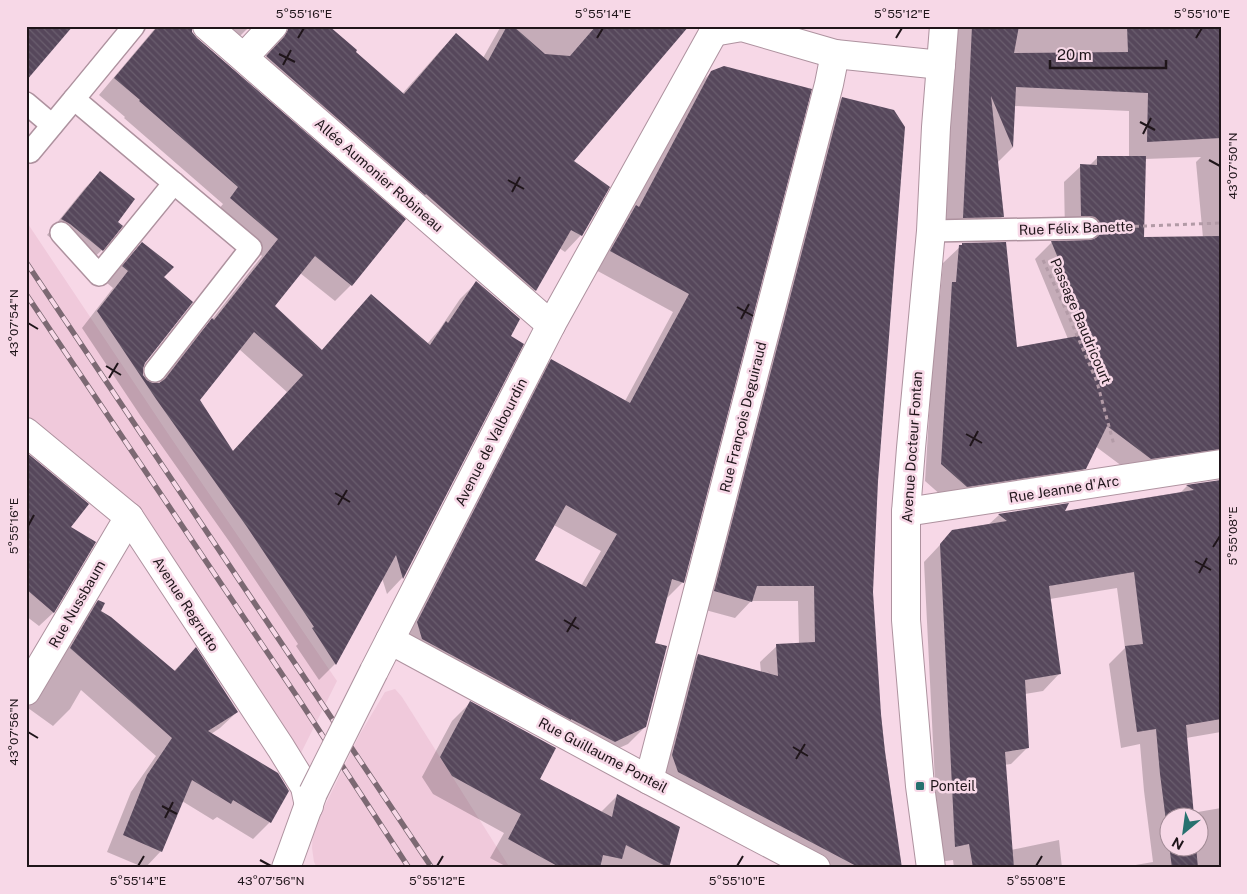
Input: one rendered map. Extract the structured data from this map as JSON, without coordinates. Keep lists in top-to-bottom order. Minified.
{"streets":{"street":["Allée Aumonier Robineau","Rue François Deguiraud","Avenue de Valbourdin","Avenue Docteur Fontan","Rue Jeanne d'Arc","Rue Nussbaum","Avenue Regrutto","Rue Guillaume Ponteil"],"lane":["Rue Félix Banette"],"path":["Passage Baudricourt"]},"crossings":[["Allée Aumonier Robineau","Avenue de Valbourdin"],["Rue Félix Banette","Passage Baudricourt"],["Rue Félix Banette","Avenue Docteur Fontan"],["Passage Baudricourt","Rue Jeanne d'Arc"],["Rue François Deguiraud","Rue Guillaume Ponteil"],["Avenue de Valbourdin","Avenue Regrutto"],["Avenue de Valbourdin","Rue Guillaume Ponteil"],["Avenue Docteur Fontan","Rue Jeanne d'Arc"],["Rue Nussbaum","Avenue Regrutto"]],"places":{"transit":["Ponteil"]},"scale_bar":"20 m","north":"bottom left","coordinates":["5°55'16\"E","5°55'14\"E","5°55'12\"E","5°55'10\"E","43°07'50\"N","43°07'54\"N","5°55'08\"E","43°07'56\"N"]}
